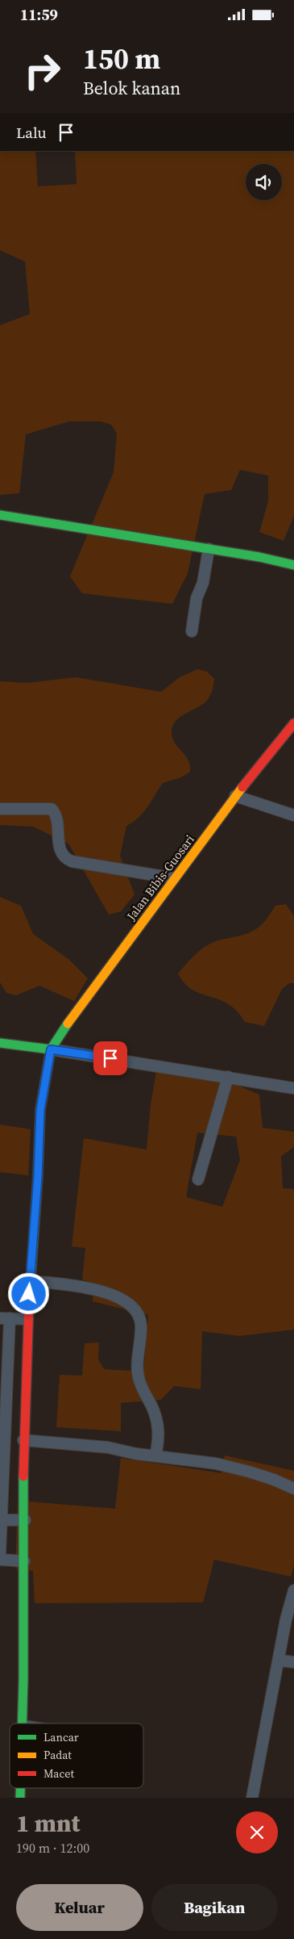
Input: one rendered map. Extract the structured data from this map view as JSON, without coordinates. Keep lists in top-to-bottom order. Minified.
{"streets":{"street":["Jalan Bibis-Guosari"]},"legend":["Lancar","Padat","Macet"],"page":{"status":"11:59","turn":["150 m","Belok kanan"],"then":"Lalu","heading":["1 mnt","190 m · 12:00"],"buttons":["Keluar","Bagikan"]}}
